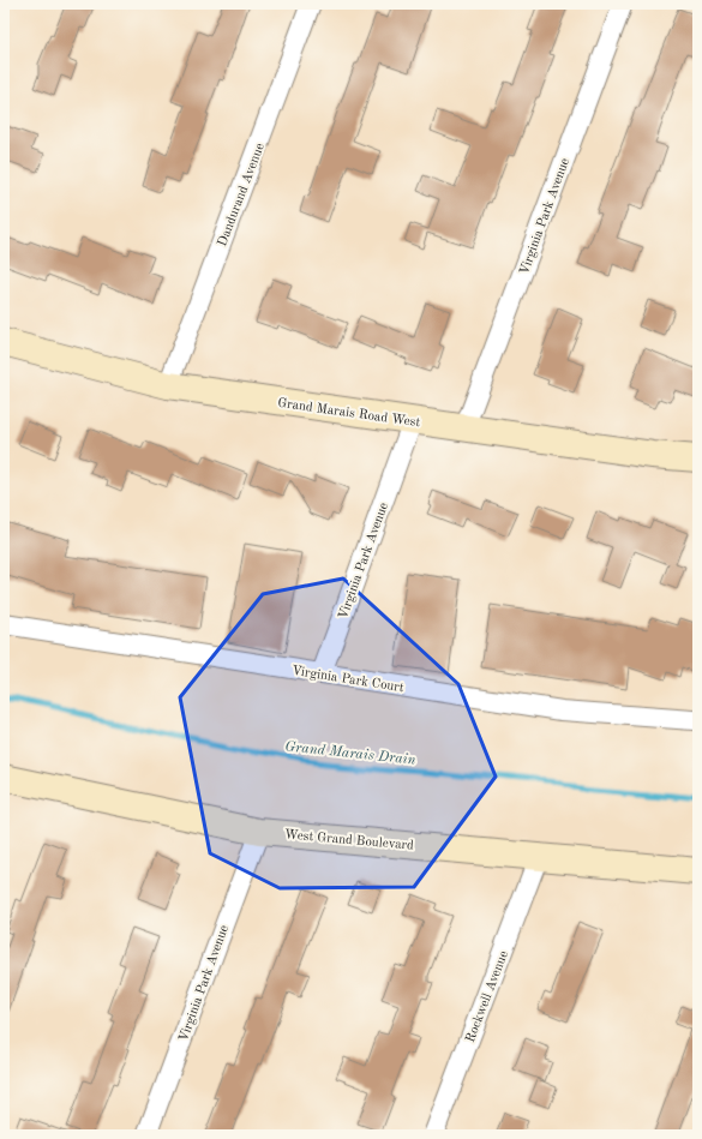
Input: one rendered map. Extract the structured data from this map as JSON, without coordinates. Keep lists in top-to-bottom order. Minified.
{"streets":{"street":["Dandurand Avenue","Virginia Park Avenue","Grand Marais Road West","Virginia Park Court","West Grand Boulevard","Rockwell Avenue"]},"crossings":[["Dandurand Avenue","Grand Marais Road West"],["Virginia Park Avenue","Grand Marais Road West"],["Virginia Park Avenue","Virginia Park Court"],["Virginia Park Avenue","West Grand Boulevard"],["West Grand Boulevard","Rockwell Avenue"]],"water":["Grand Marais Drain"]}
